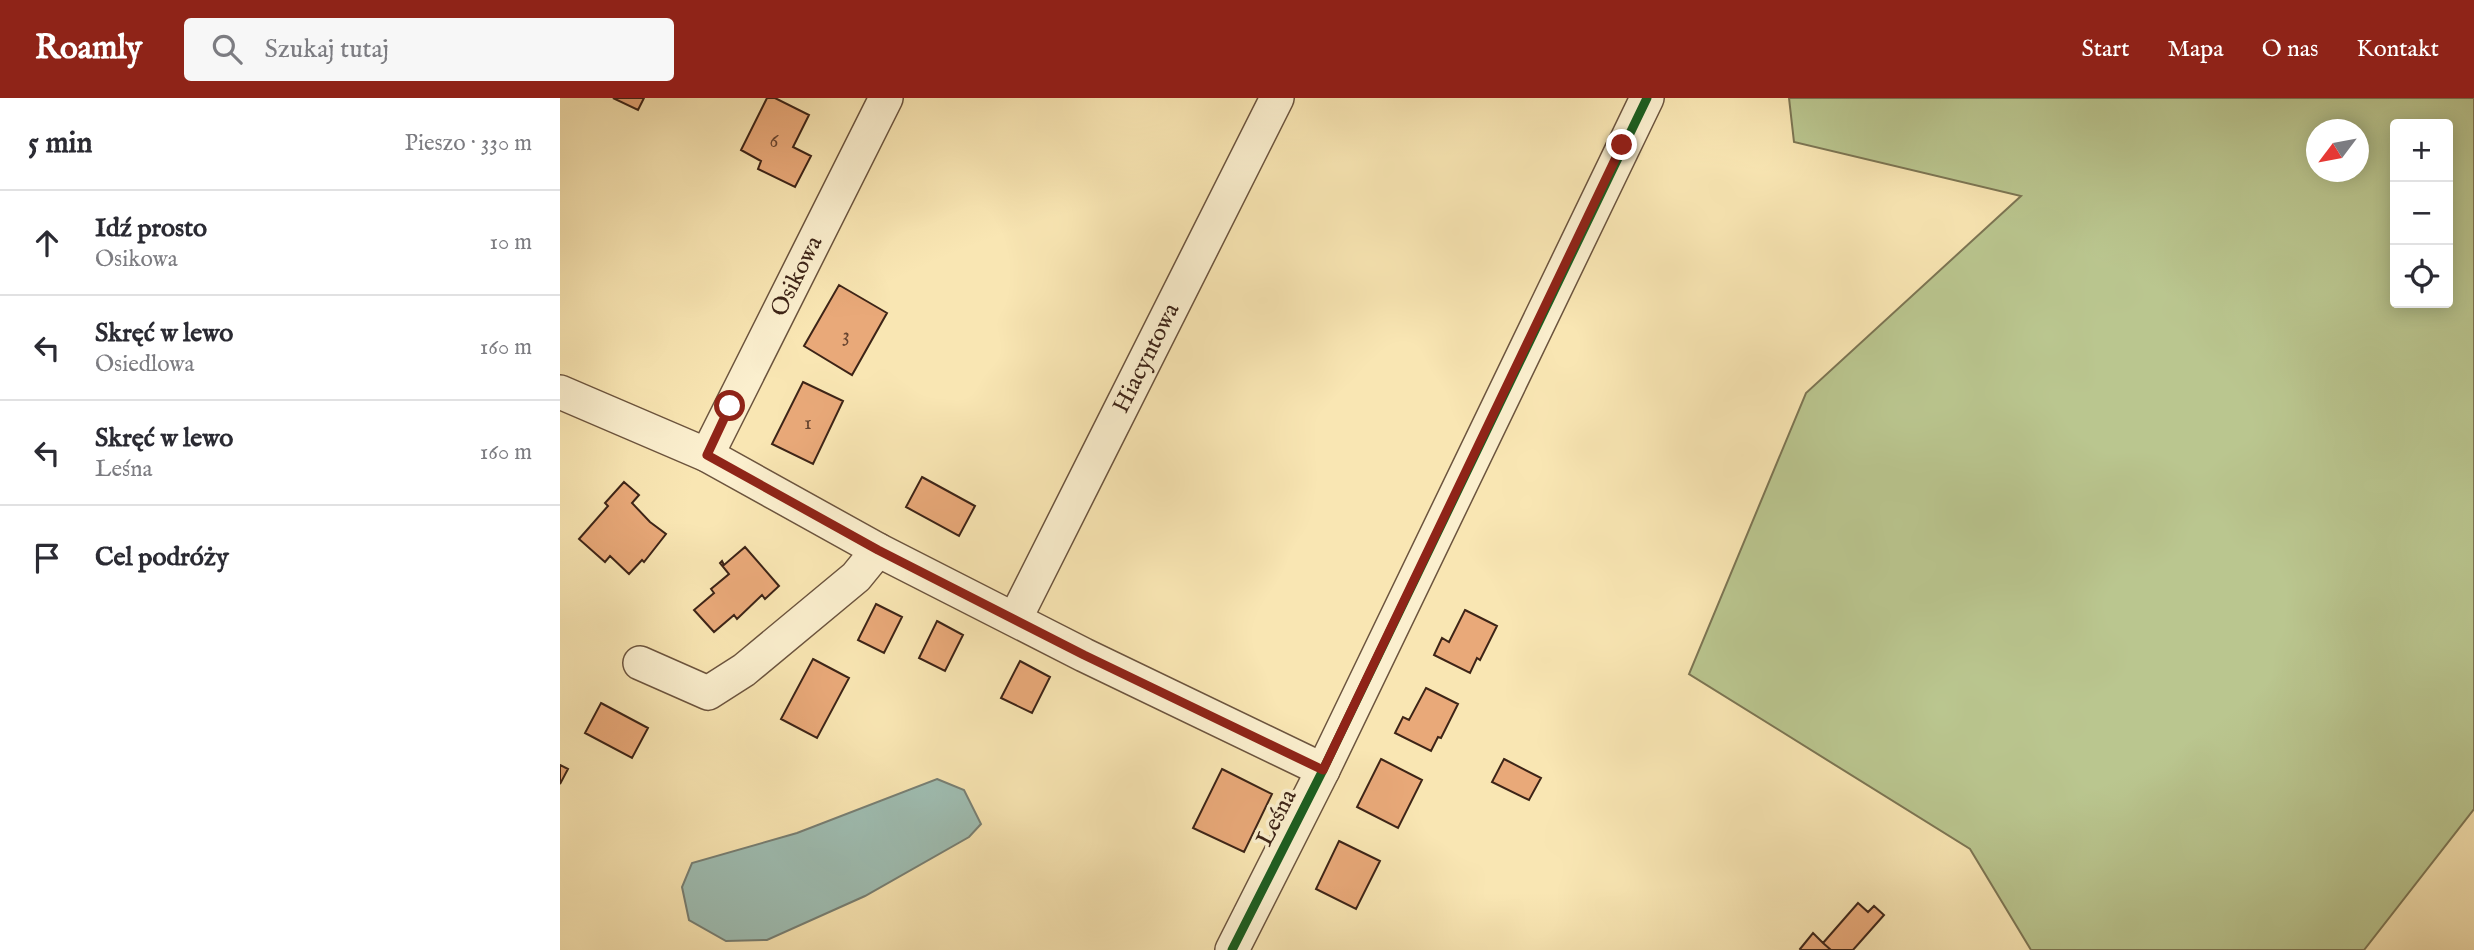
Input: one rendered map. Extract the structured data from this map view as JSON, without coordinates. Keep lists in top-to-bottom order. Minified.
{"streets":{"street":["Osikowa","Hiacyntowa","Leśna"]},"house_numbers":["6","3","1"],"north":"bottom left","page":{"header":"Roamly","search":"Szukaj tutaj","nav":["Start","Mapa","O nas","Kontakt"],"heading":["5 min","Pieszo · 330 m"],"map_buttons":["+","−"],"list":[["Idź prosto","Osikowa","10 m"],["Skręć w lewo","Osiedlowa","160 m"],["Skręć w lewo","Leśna","160 m"],"Cel podróży"]}}
